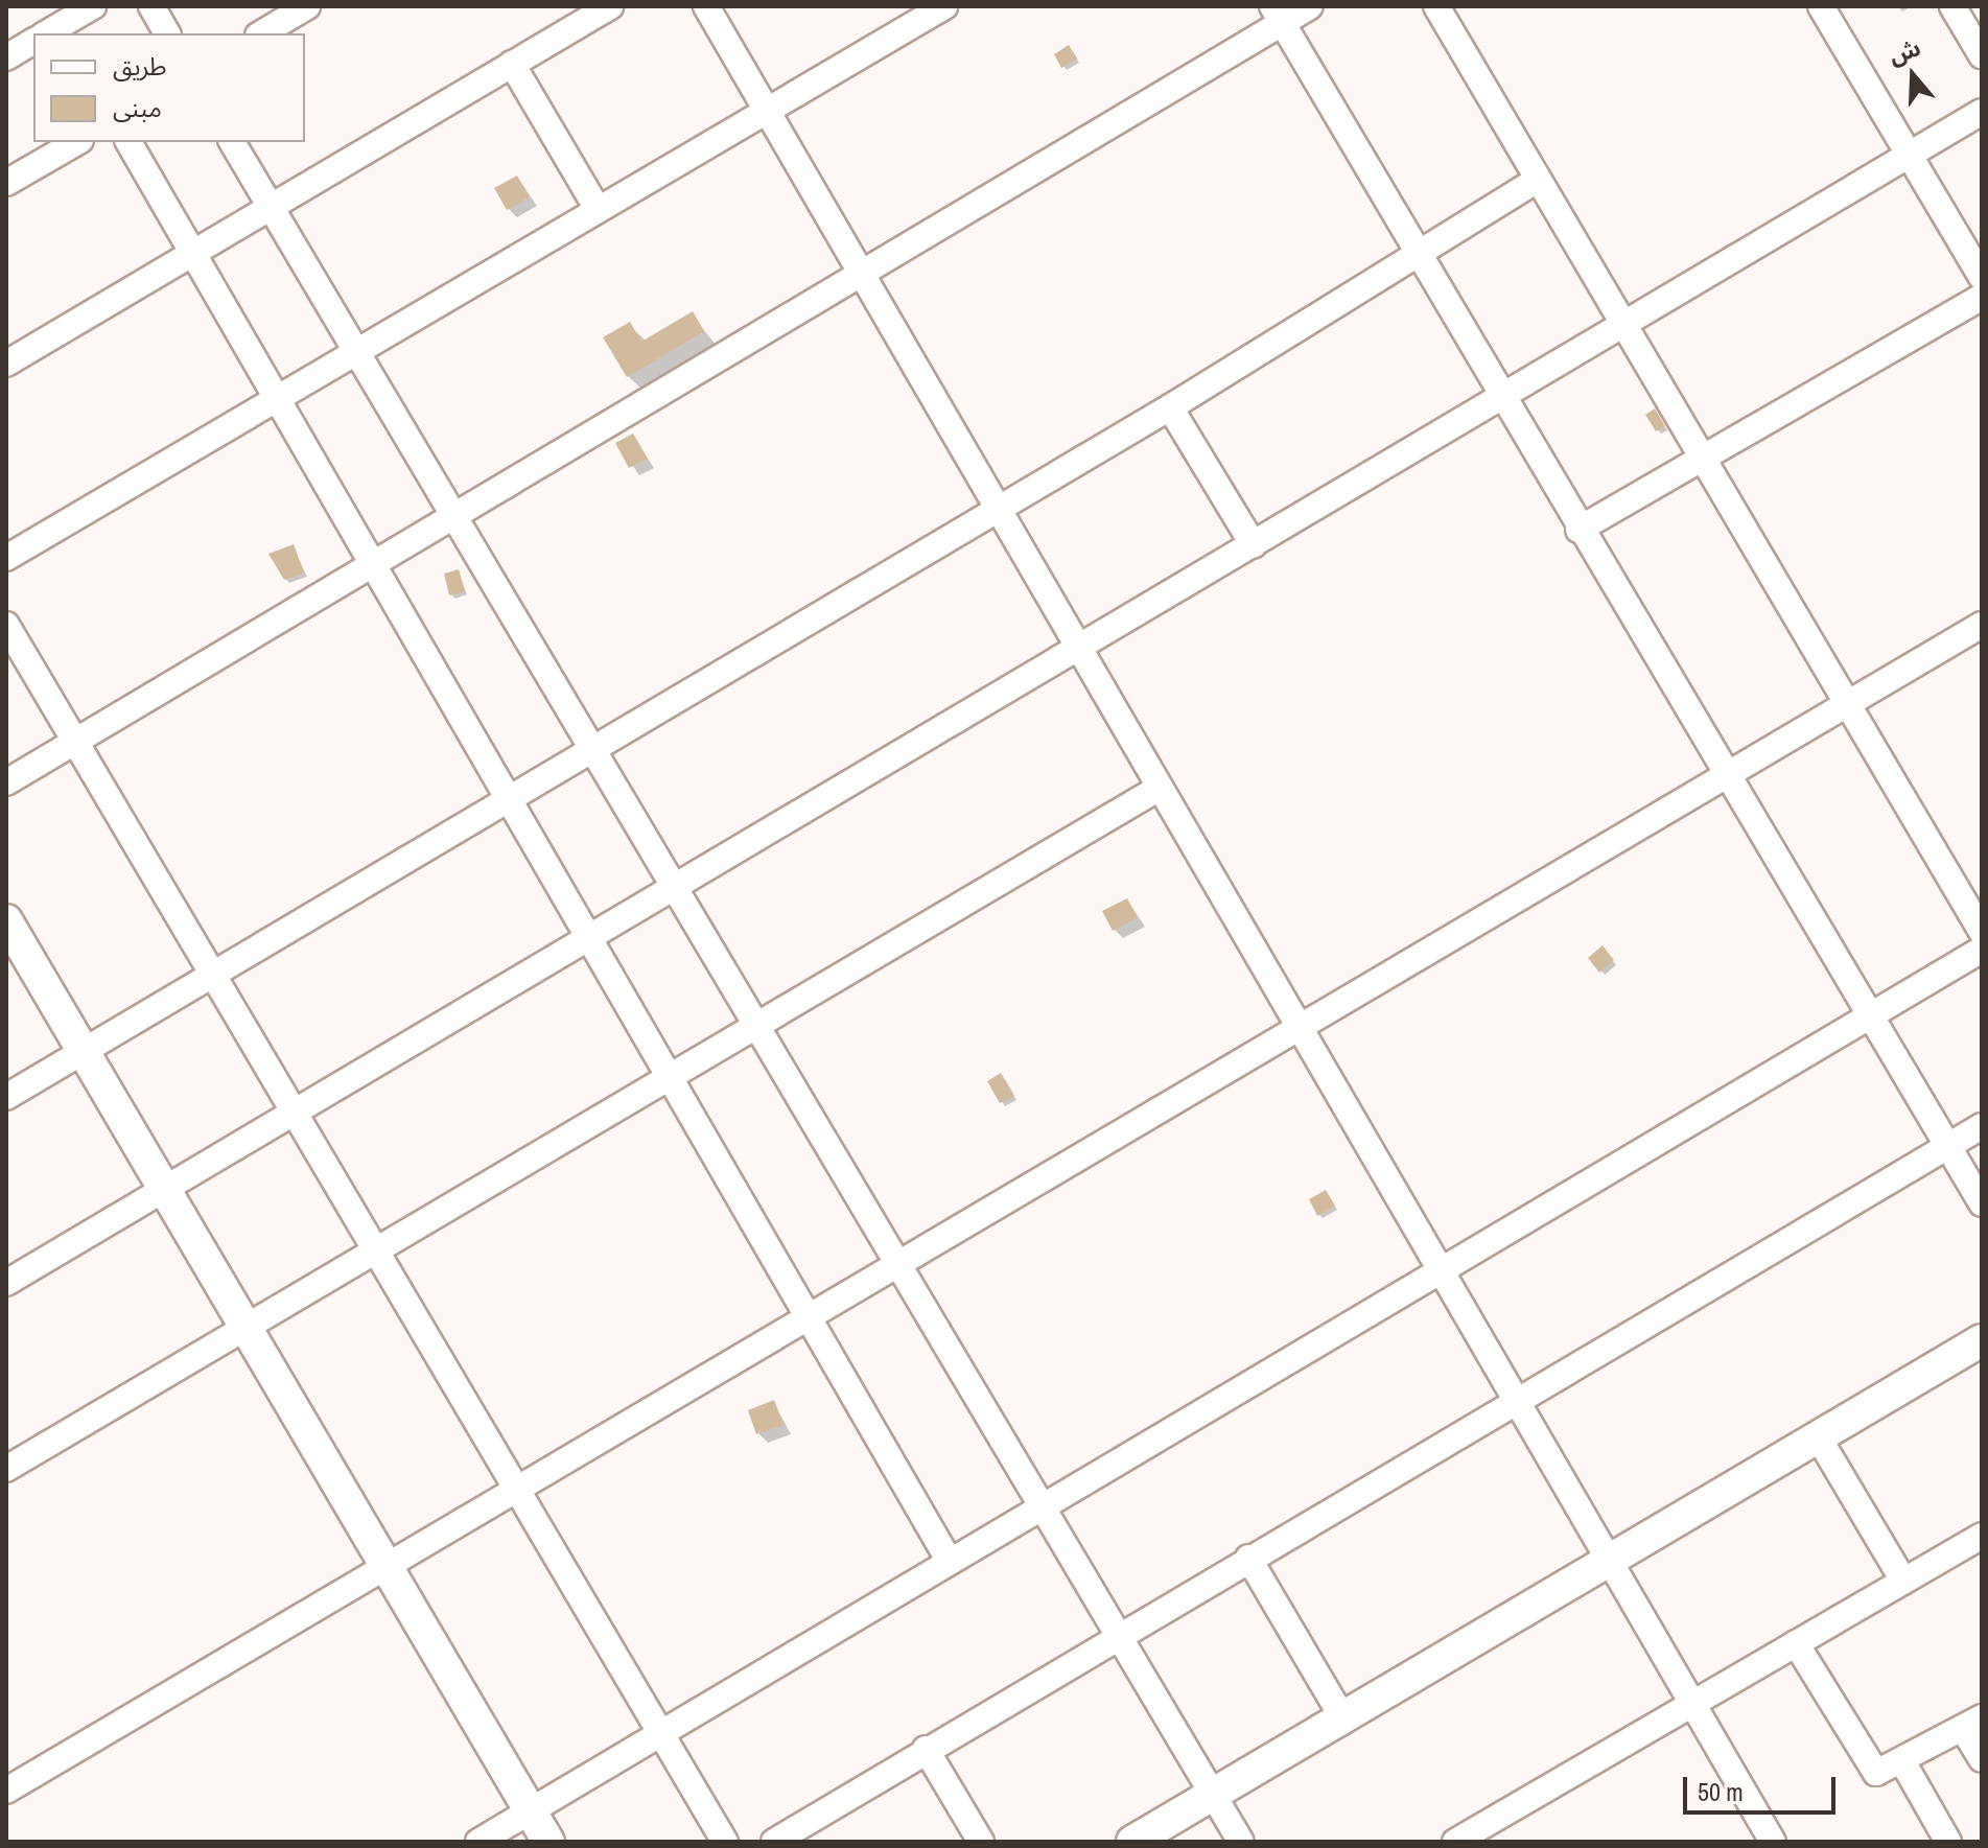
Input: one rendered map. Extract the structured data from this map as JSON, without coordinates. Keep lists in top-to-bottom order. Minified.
{"legend":["طريق","مبنى"],"scale_bar":"50 m","north":"top"}
